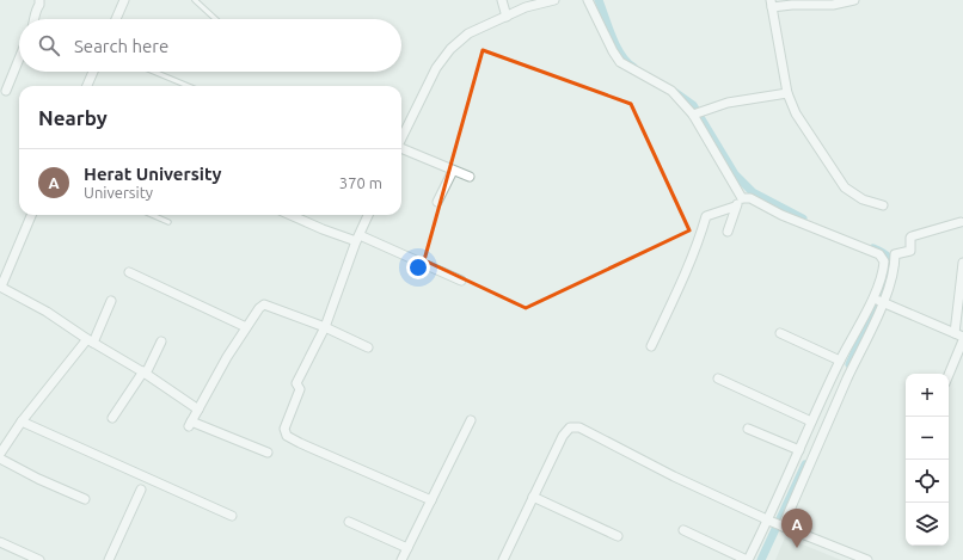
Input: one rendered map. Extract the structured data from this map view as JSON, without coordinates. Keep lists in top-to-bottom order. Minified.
{"page":{"search":"Search here","heading":"Nearby","list":[{"mark":"A","name":"Herat University","note":"University","value":"370 m"}],"map_buttons":["+","−"],"pins":"A"}}
